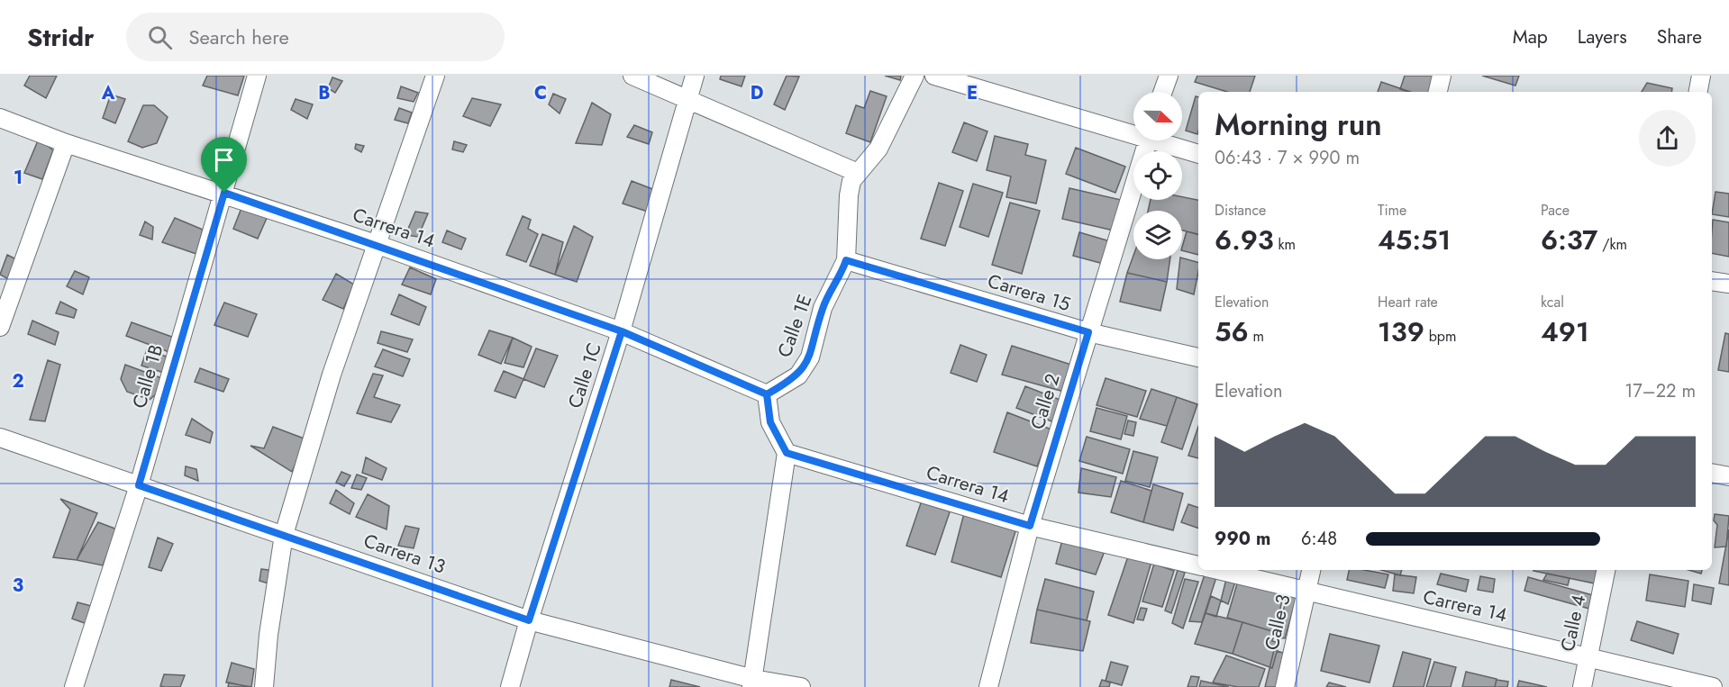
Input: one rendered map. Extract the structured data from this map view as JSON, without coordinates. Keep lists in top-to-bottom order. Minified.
{"streets":{"street":["Carrera 14","Carrera 15","Calle 1E","Calle 1C","Calle 1B","Calle 2","Carrera 13","Calle 3","Calle 4"]},"crossings":[["Carrera 14","Calle 1E"],["Carrera 14","Calle 1C"],["Carrera 14","Calle 1B"],["Carrera 14","Calle 2"],["Carrera 14","Calle 3"],["Carrera 14","Calle 4"],["Carrera 15","Calle 1E"],["Carrera 15","Calle 2"],["Calle 1C","Carrera 13"],["Calle 1B","Carrera 13"]],"north":"right","page":{"header":"Stridr","search":"Search here","nav":["Map","Layers","Share"],"heading":["Morning run","06:43 · 7 × 990 m"],"stats":[["Distance","6.93 km"],["Time","45:51"],["Pace","6:37 /km"],["Elevation","56 m"],["Heart rate","139 bpm"],["kcal","491"]],"chart":["Elevation","17–22 m"],"list":[{"name":"990 m","note":"6:48"}]},"grid":{"columns":["A","B","C","D","E"],"rows":["1","2","3"]}}
